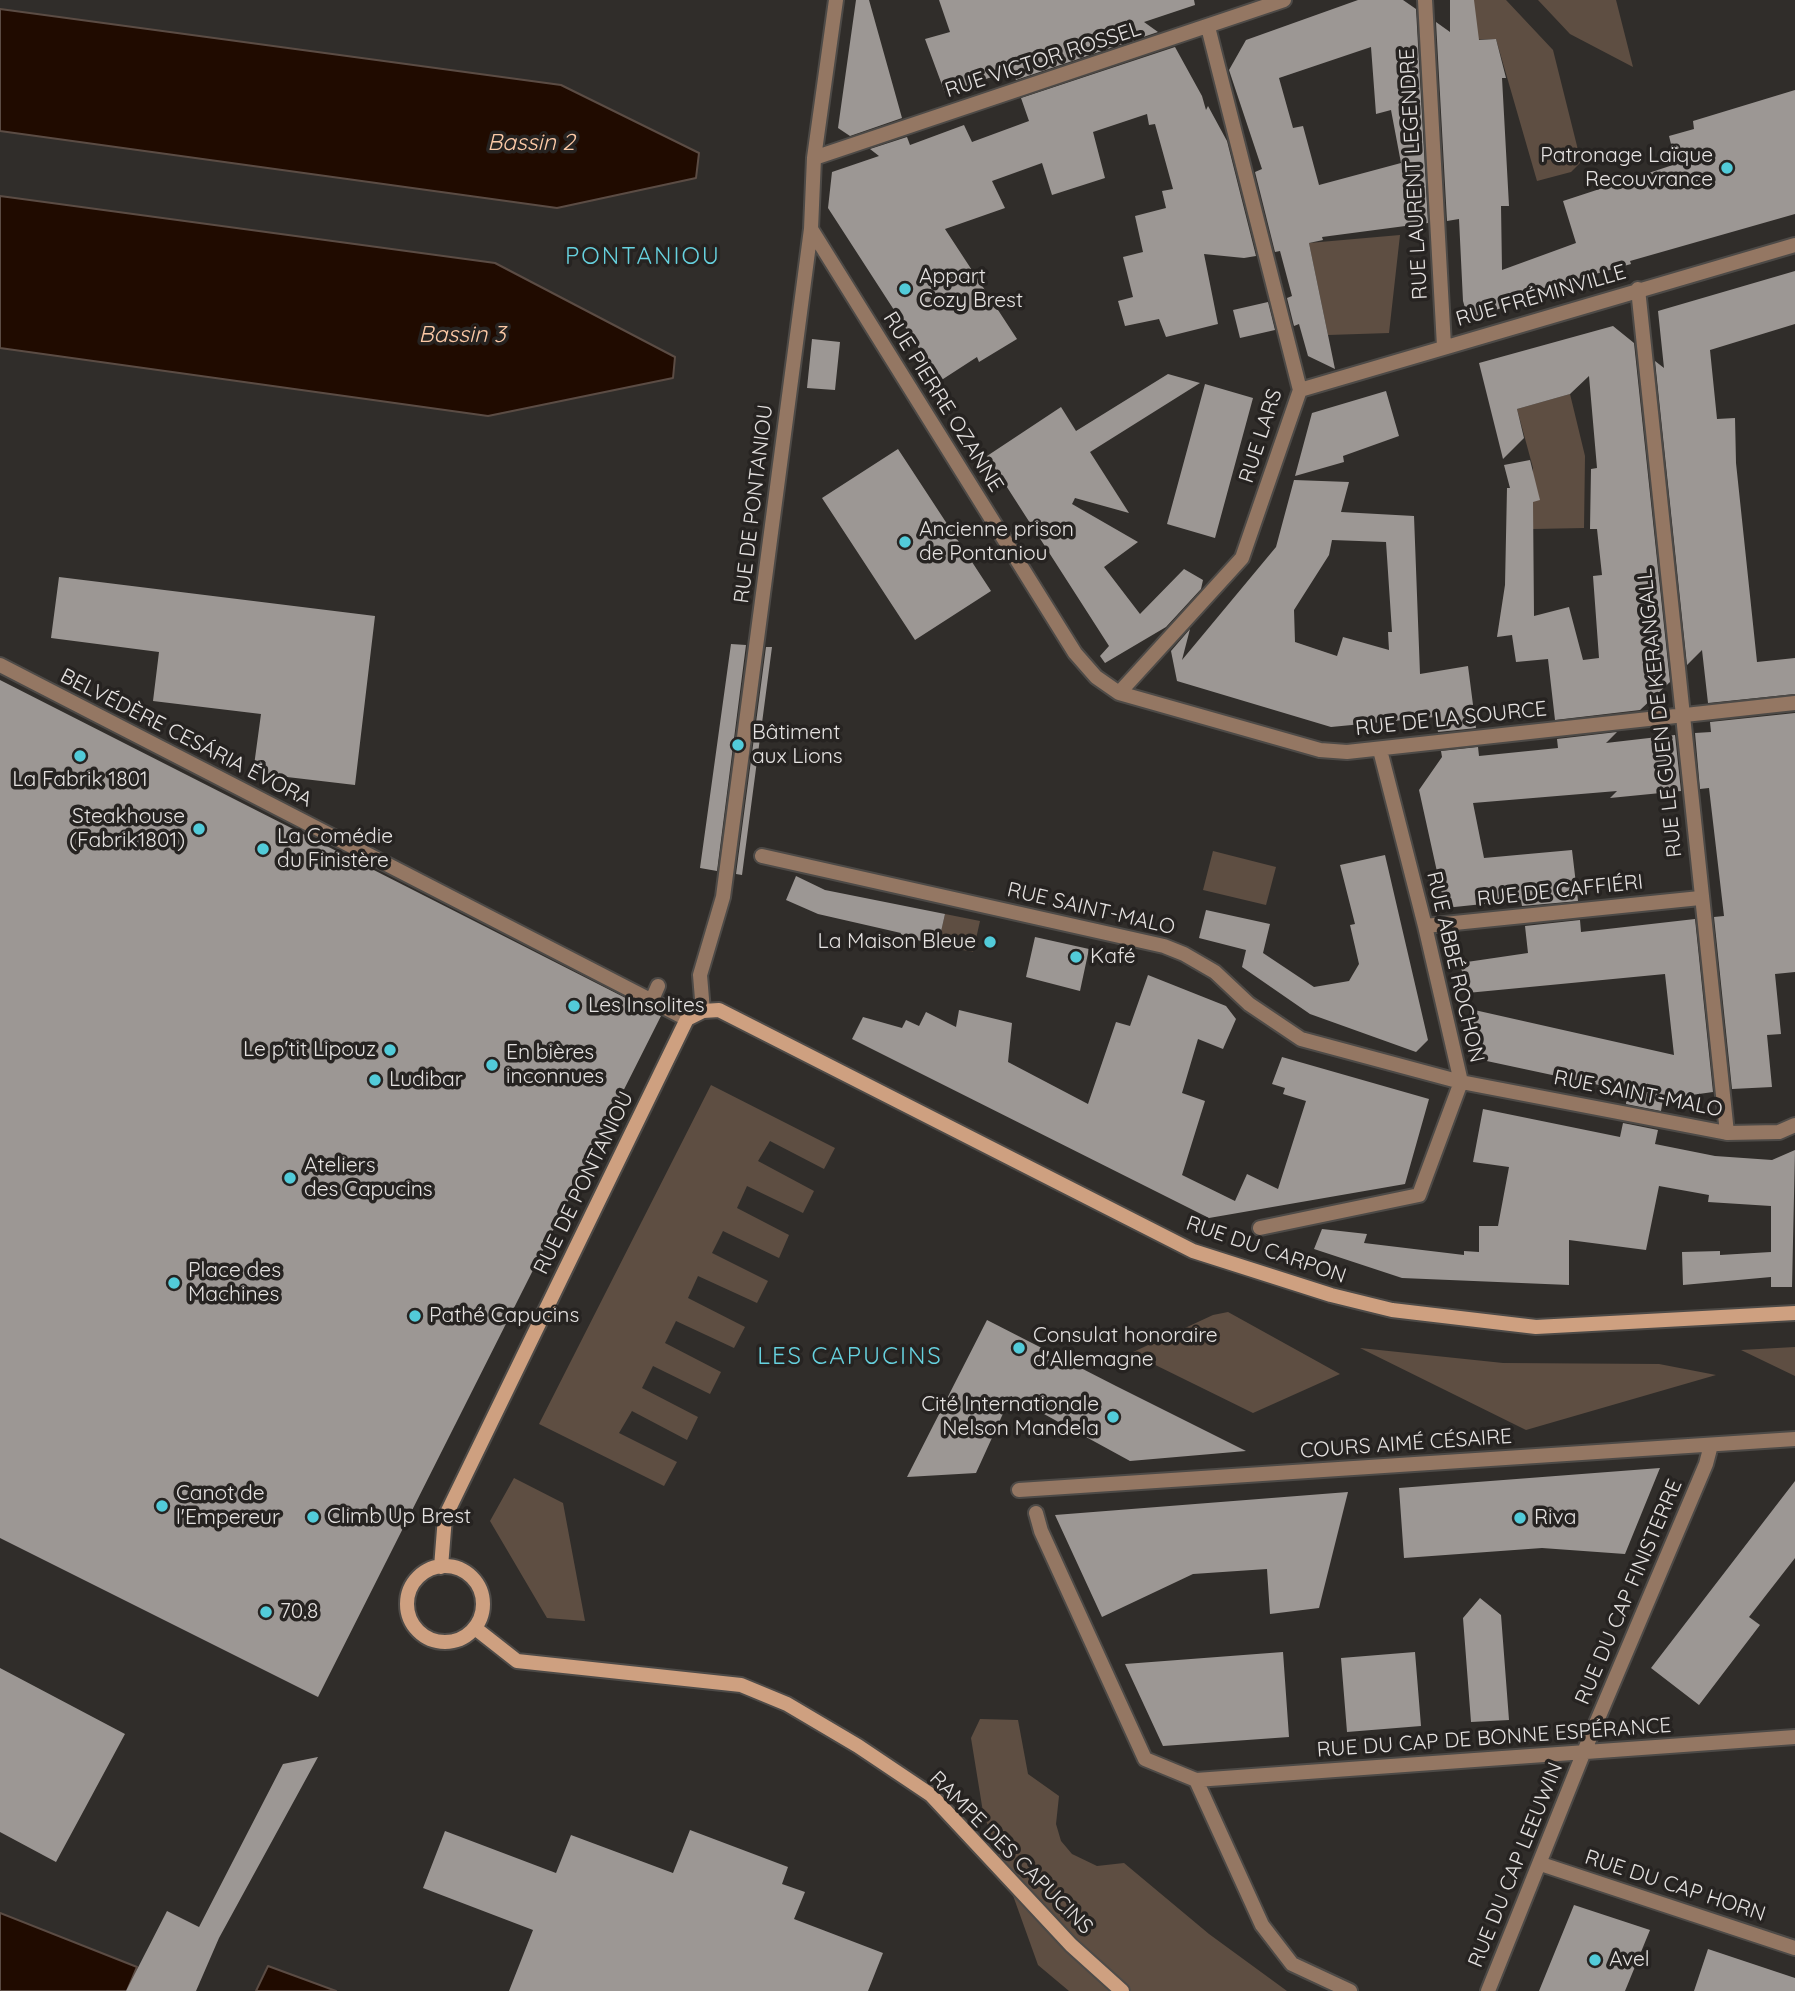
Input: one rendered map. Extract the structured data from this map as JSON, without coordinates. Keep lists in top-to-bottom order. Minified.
{"streets":{"street":["RUE VICTOR ROSSEL","RUE LAURENT LEGENDRE","RUE FRÉMINVILLE","RUE PIERRE OZANNE","RUE LARS","RUE DE PONTANIOU","RUE LE GUEN DE KERANGALL","RUE DE LA SOURCE","BELVÉDÈRE CESÁRIA ÉVORA","RUE DE CAFFIÉRI","RUE SAINT-MALO","RUE ABBÉ ROCHON","RUE DU CARPON","COURS AIMÉ CÉSAIRE","RUE DU CAP FINISTERRE","RUE DU CAP DE BONNE ESPÉRANCE","RAMPE DES CAPUCINS","RUE DU CAP LEEUWIN","RUE DU CAP HORN"]},"crossings":[["RUE VICTOR ROSSEL","RUE LARS"],["RUE VICTOR ROSSEL","RUE DE PONTANIOU"],["RUE LAURENT LEGENDRE","RUE FRÉMINVILLE"],["RUE FRÉMINVILLE","RUE LARS"],["RUE FRÉMINVILLE","RUE LE GUEN DE KERANGALL"],["RUE PIERRE OZANNE","RUE LARS"],["RUE PIERRE OZANNE","RUE DE PONTANIOU"],["RUE PIERRE OZANNE","RUE DE LA SOURCE"],["RUE LARS","RUE DE LA SOURCE"],["RUE DE PONTANIOU","BELVÉDÈRE CESÁRIA ÉVORA"],["RUE DE PONTANIOU","RUE DU CARPON"],["RUE DE PONTANIOU","RAMPE DES CAPUCINS"],["RUE LE GUEN DE KERANGALL","RUE DE LA SOURCE"],["RUE LE GUEN DE KERANGALL","RUE DE CAFFIÉRI"],["RUE LE GUEN DE KERANGALL","RUE SAINT-MALO"],["RUE DE LA SOURCE","RUE ABBÉ ROCHON"],["BELVÉDÈRE CESÁRIA ÉVORA","RUE DU CARPON"],["RUE DE CAFFIÉRI","RUE ABBÉ ROCHON"],["RUE SAINT-MALO","RUE ABBÉ ROCHON"],["COURS AIMÉ CÉSAIRE","RUE DU CAP FINISTERRE"],["RUE DU CAP FINISTERRE","RUE DU CAP DE BONNE ESPÉRANCE"],["RUE DU CAP FINISTERRE","RUE DU CAP LEEUWIN"],["RUE DU CAP DE BONNE ESPÉRANCE","RUE DU CAP LEEUWIN"],["RUE DU CAP LEEUWIN","RUE DU CAP HORN"]],"districts":["PONTANIOU","LES CAPUCINS"],"water":["Bassin 2","Bassin 3"],"places":["Patronage Laïque Recouvrance","Appart Cozy Brest","Ancienne prison de Pontaniou","Bâtiment aux Lions","La Fabrik 1801","Steakhouse (Fabrik1801)","La Comédie du Finistère","La Maison Bleue","Kafé","Les Insolites","Le p'tit Lipouz","En bières inconnues","Ludibar","Ateliers des Capucins","Place des Machines","Pathé Capucins","Consulat honoraire d'Allemagne","Cité Internationale Nelson Mandela","Canot de l'Empereur","Climb Up Brest","Riva","70.8","Avel"]}
